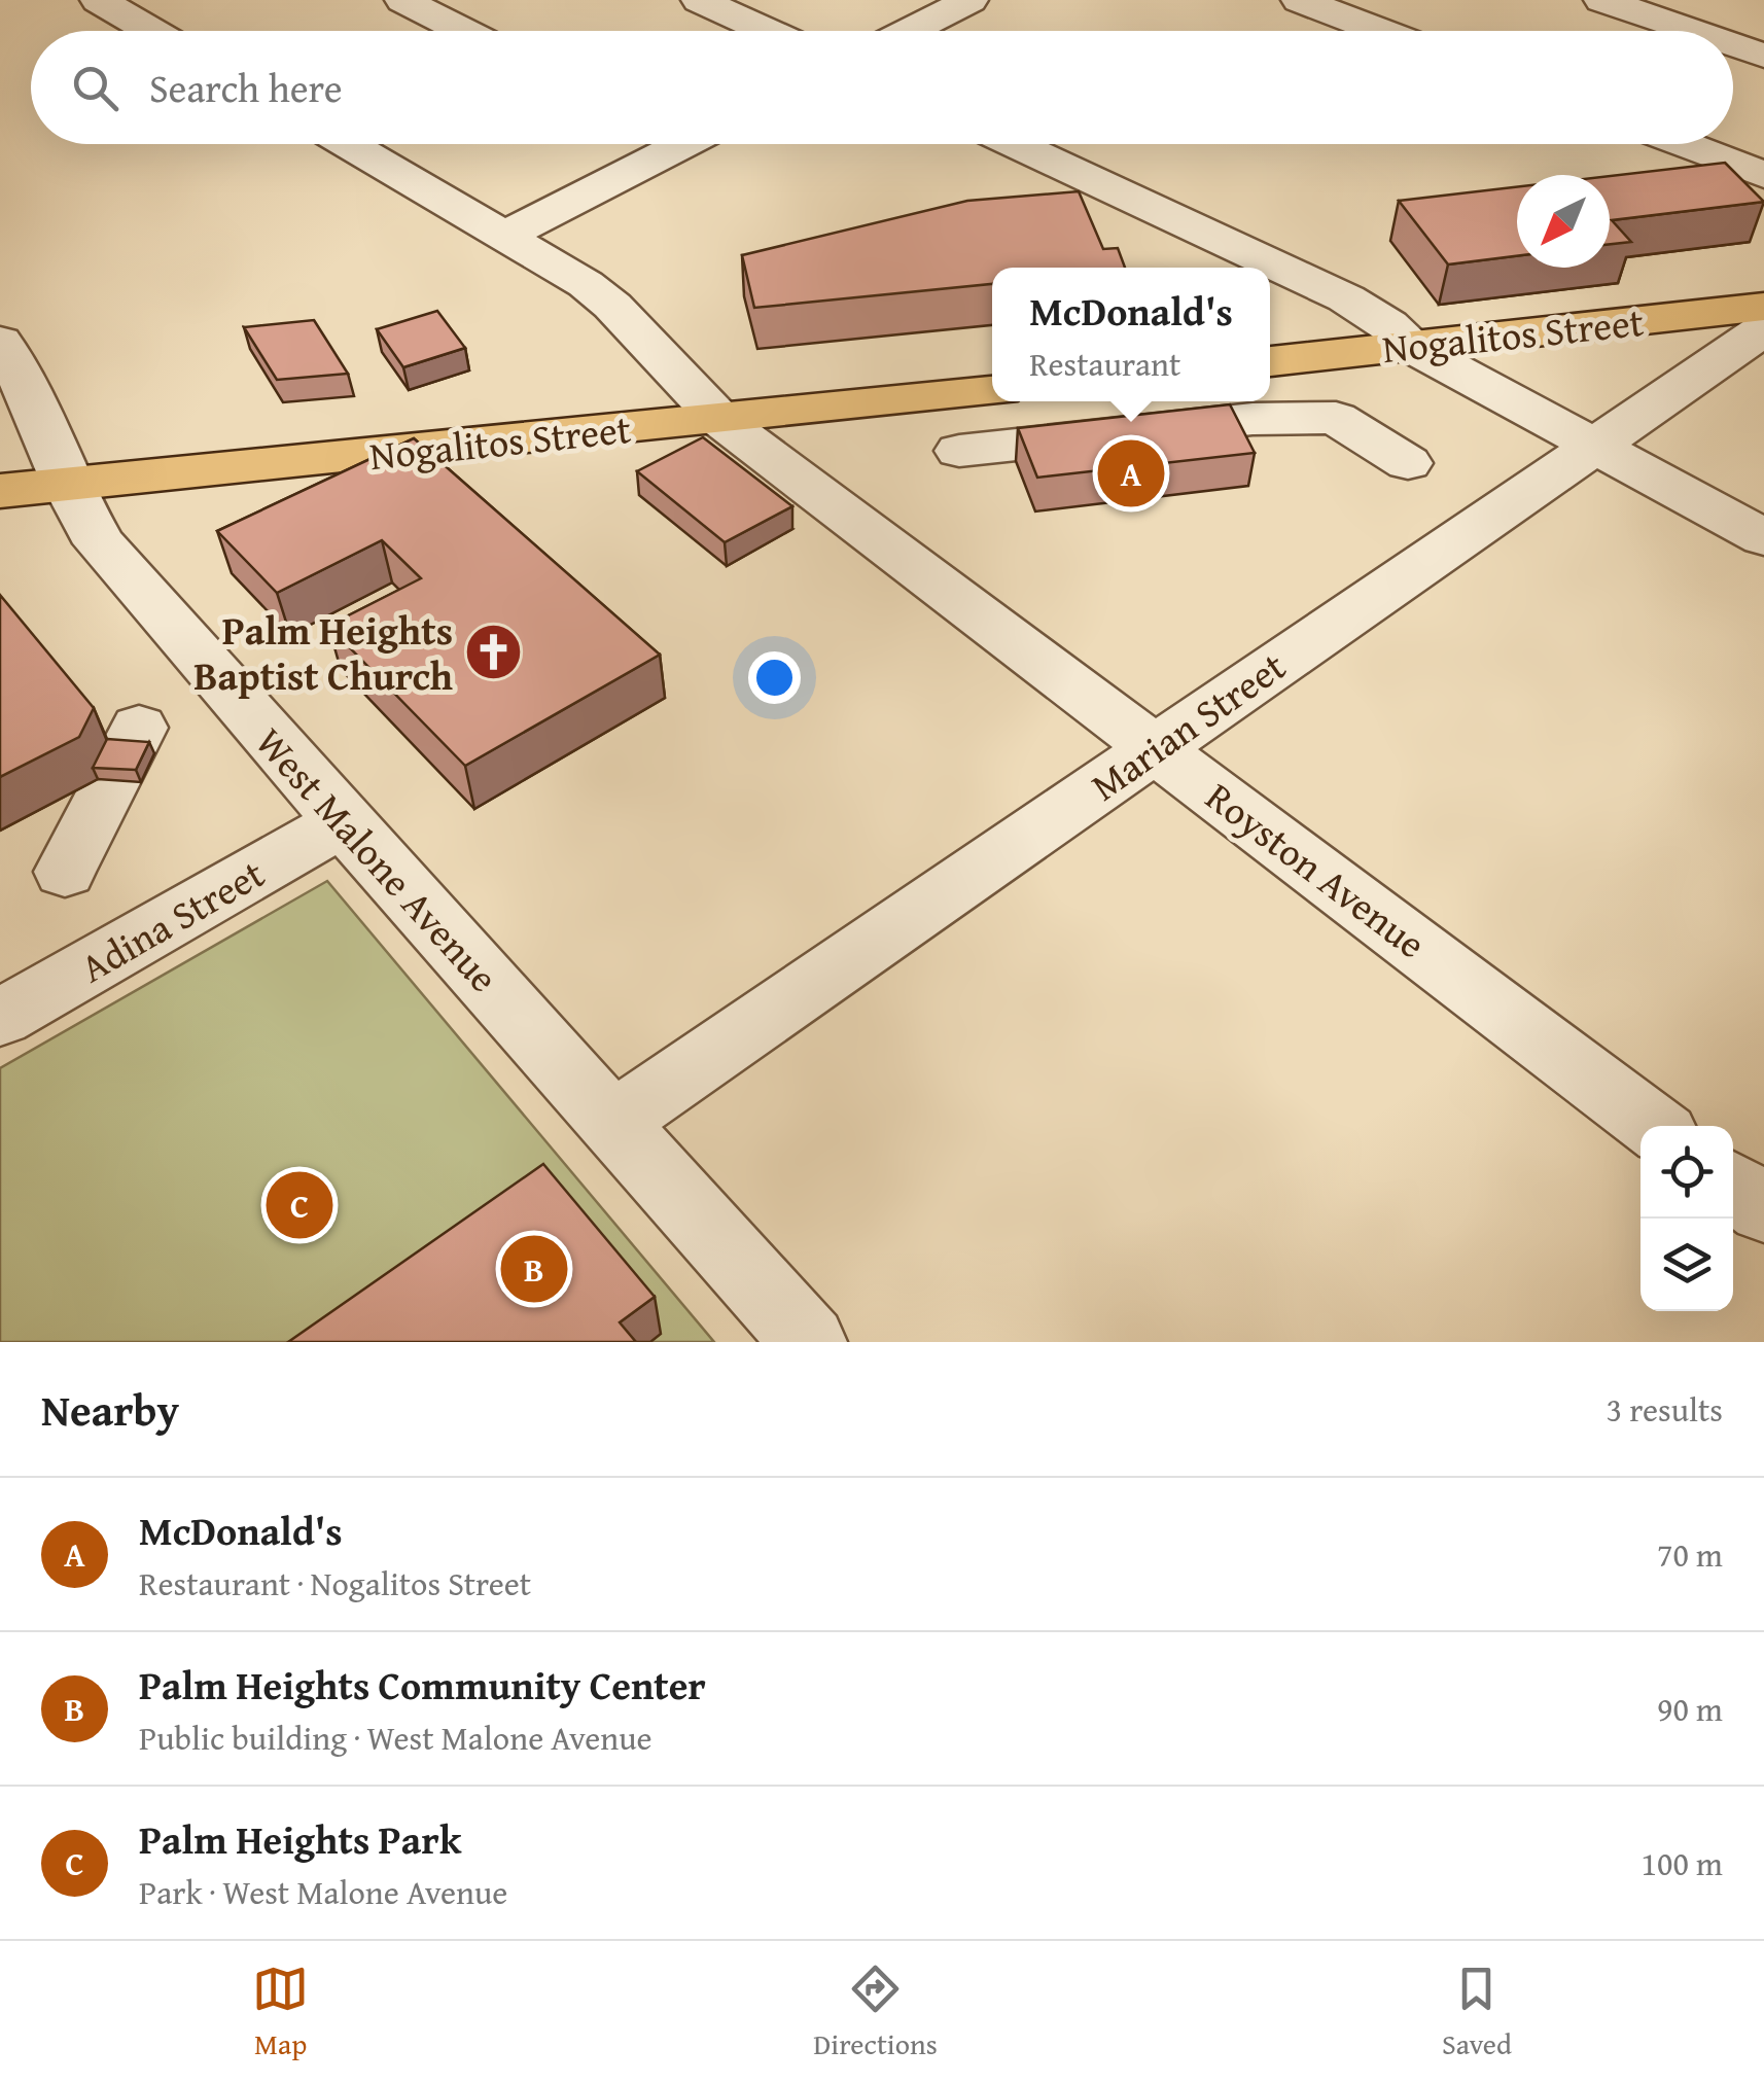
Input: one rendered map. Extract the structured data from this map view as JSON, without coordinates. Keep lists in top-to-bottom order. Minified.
{"streets":{"main road":["Nogalitos Street"],"street":["Marian Street","West Malone Avenue","Royston Avenue","Adina Street"]},"crossings":[["Nogalitos Street","West Malone Avenue"],["Nogalitos Street","Royston Avenue"],["Marian Street","West Malone Avenue"],["Marian Street","Royston Avenue"],["West Malone Avenue","Adina Street"]],"places":{"church":["Palm Heights Baptist Church"]},"north":"bottom left","page":{"search":"Search here","popup":["McDonald's","Restaurant"],"pins":["A","C","B"],"heading":["Nearby","3 results"],"list":[{"mark":"A","name":"McDonald's","note":"Restaurant · Nogalitos Street","value":"70 m"},{"mark":"B","name":"Palm Heights Community Center","note":"Public building · West Malone Avenue","value":"90 m"},{"mark":"C","name":"Palm Heights Park","note":"Park · West Malone Avenue","value":"100 m"}],"nav":["Map","Directions","Saved"]}}
